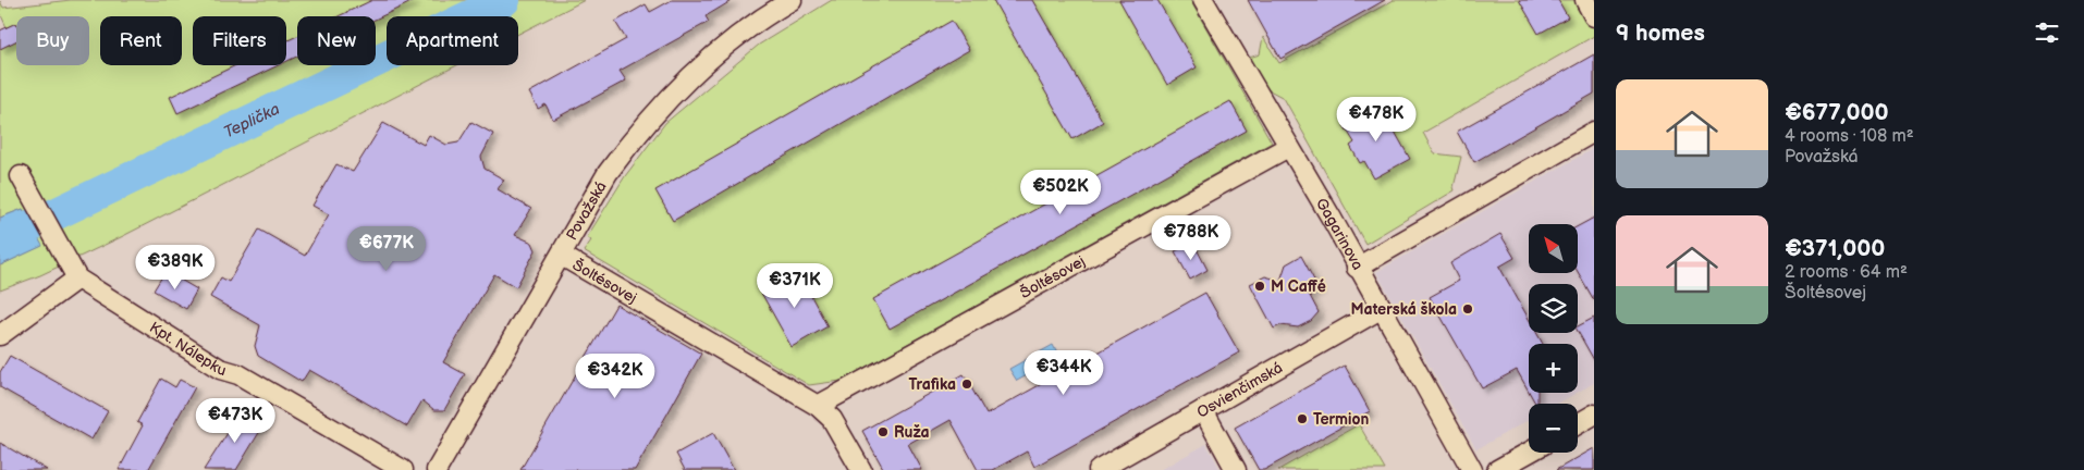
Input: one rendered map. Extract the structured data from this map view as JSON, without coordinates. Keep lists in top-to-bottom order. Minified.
{"streets":{"street":["Považská","Gagarinova","Šoltésovej","Kpt. Nálepku","Osvienčimská"]},"crossings":[["Považská","Šoltésovej"],["Gagarinova","Šoltésovej"],["Gagarinova","Osvienčimská"]],"water":["Teplička"],"places":["M Caffé","Materská škola","Trafika","Termion","Ruža"],"north":"top left","page":{"heading":"9 homes","chip":["Buy","Rent","Filters","New","Apartment"],"list":[{"name":"€677,000","note":"4 rooms · 108 m² · Považská"},{"name":"€371,000","note":"2 rooms · 64 m² · Šoltésovej"}],"price":["€478K","€502K","€788K","€677K","€389K","€371K","€344K","€342K","€473K"],"map_buttons":["+","−"]}}
